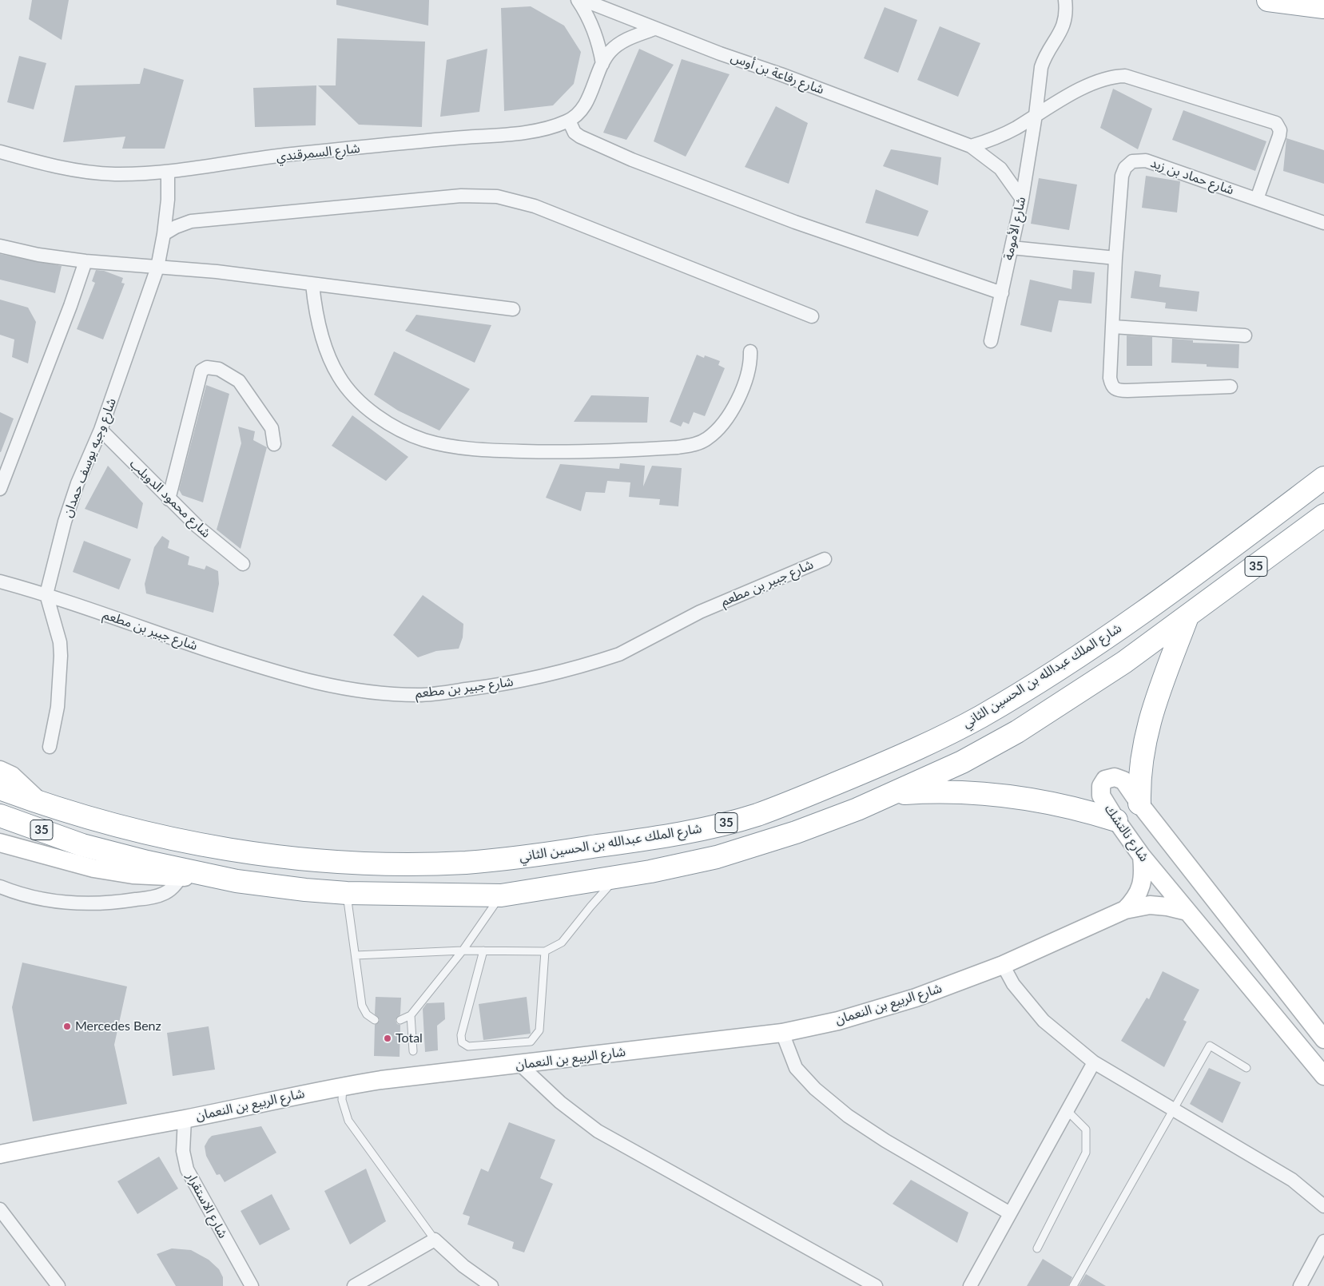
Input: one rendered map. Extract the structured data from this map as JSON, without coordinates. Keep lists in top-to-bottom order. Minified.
{"streets":{"highway":["35","شارع الملك عبدالله بن الحسين الثاني"],"street":["شارع رفاعة بن أوس","شارع السمرقندي","شارع حماد بن زيد","شارع الأمومة","شارع وجيه يوسف حمدان","شارع محمود الدويلب","شارع جبير بن مطعم","شارع نالتشك","شارع الربيع بن النعمان","شارع الاستقرار"]},"crossings":[["شارع رفاعة بن أوس","شارع السمرقندي"],["شارع رفاعة بن أوس","شارع الأمومة"],["شارع السمرقندي","شارع وجيه يوسف حمدان"],["شارع وجيه يوسف حمدان","شارع محمود الدويلب"],["شارع وجيه يوسف حمدان","شارع جبير بن مطعم"],["شارع نالتشك","شارع الربيع بن النعمان"],["شارع الربيع بن النعمان","شارع الاستقرار"]],"places":["Mercedes Benz","Total"]}
